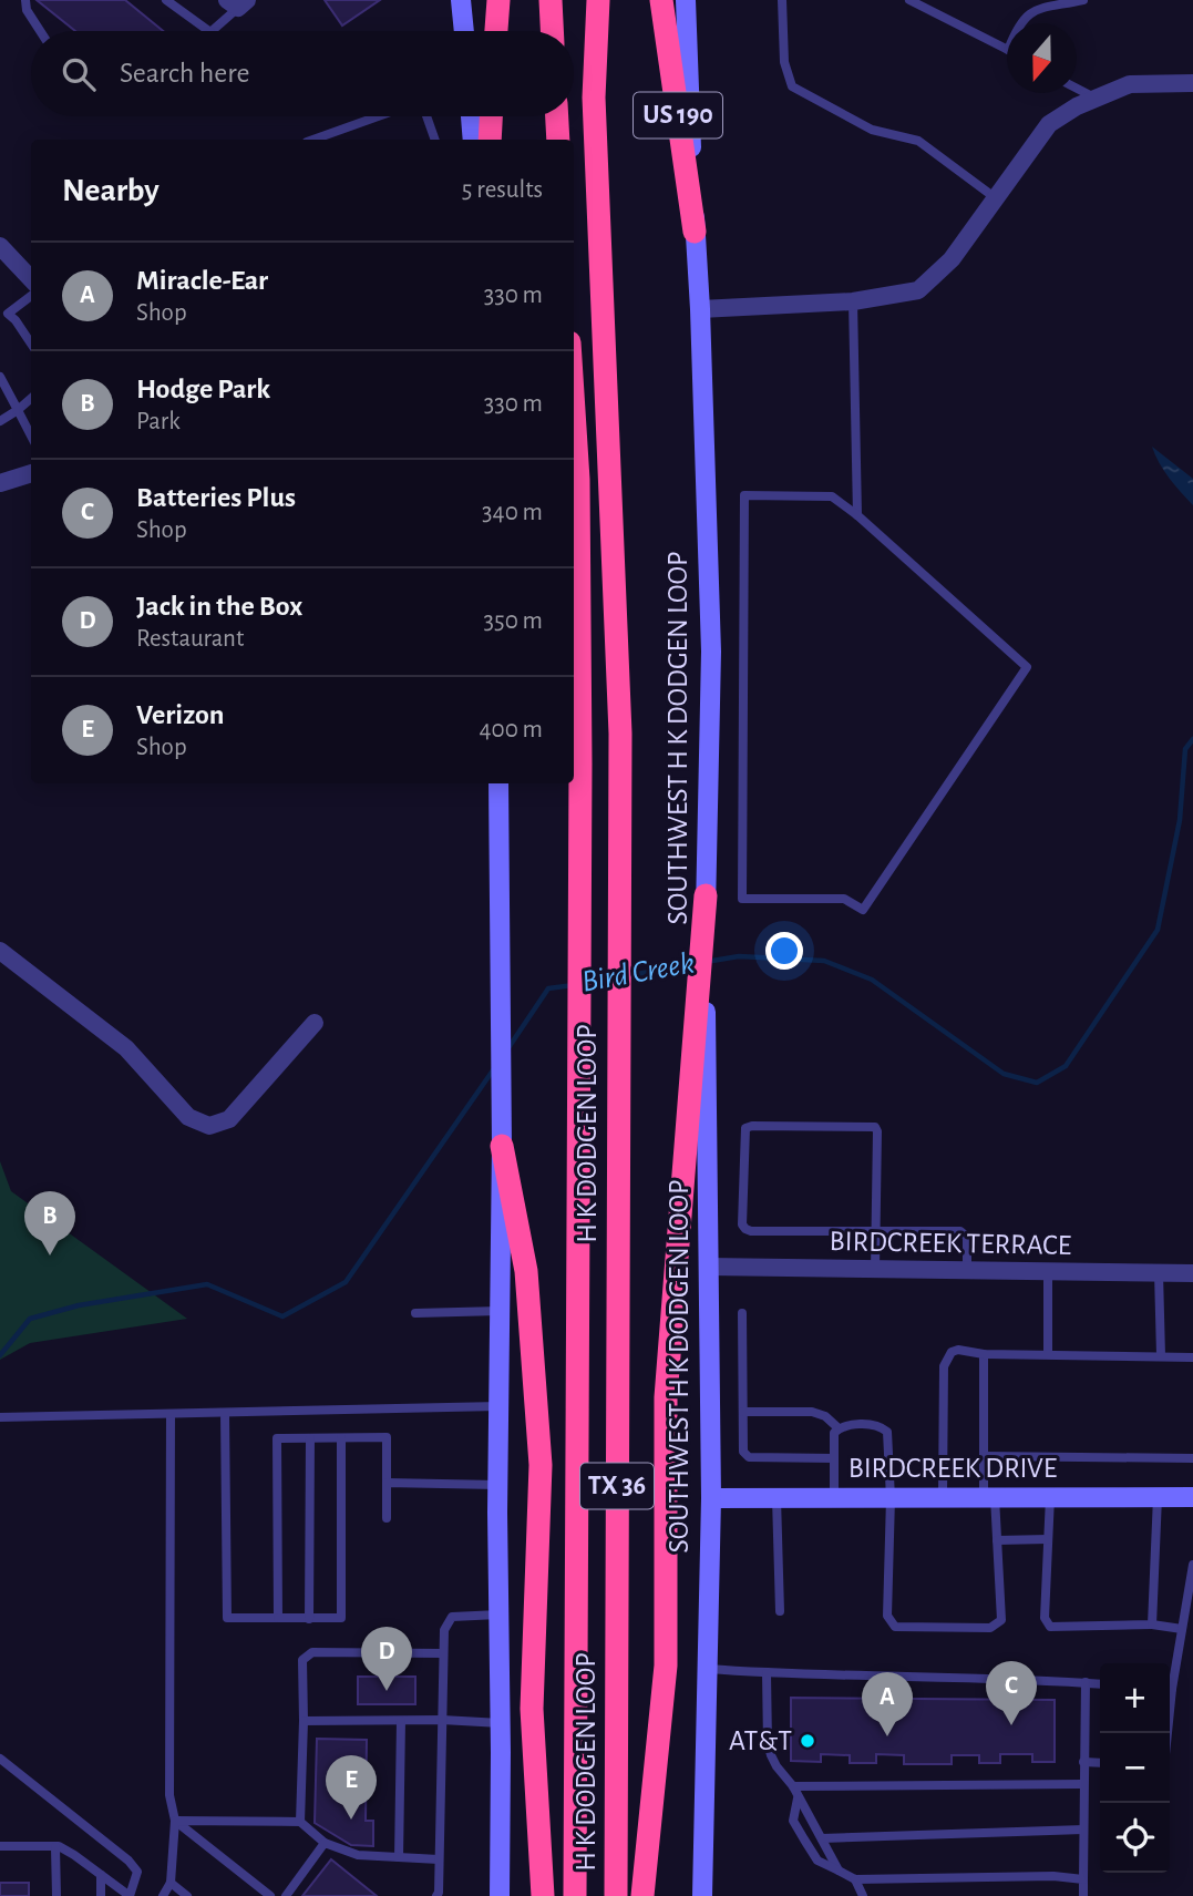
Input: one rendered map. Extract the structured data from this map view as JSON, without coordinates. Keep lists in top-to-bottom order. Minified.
{"streets":{"highway":["US 190","H K DODGEN LOOP","TX 36"],"main road":["SOUTHWEST H K DODGEN LOOP","BIRDCREEK DRIVE"],"street":["BIRDCREEK TERRACE"]},"crossings":[["US 190","SOUTHWEST H K DODGEN LOOP"],["SOUTHWEST H K DODGEN LOOP","BIRDCREEK TERRACE"],["SOUTHWEST H K DODGEN LOOP","BIRDCREEK DRIVE"]],"water":["Bird Creek"],"places":["AT&T"],"north":"bottom","page":{"search":"Search here","heading":["Nearby","5 results"],"list":[{"mark":"A","name":"Miracle-Ear","note":"Shop","value":"330 m"},{"mark":"B","name":"Hodge Park","note":"Park","value":"330 m"},{"mark":"C","name":"Batteries Plus","note":"Shop","value":"340 m"},{"mark":"D","name":"Jack in the Box","note":"Restaurant","value":"350 m"},{"mark":"E","name":"Verizon","note":"Shop","value":"400 m"}],"pins":["B","D","C","A","E"],"map_buttons":["+","−"]}}
